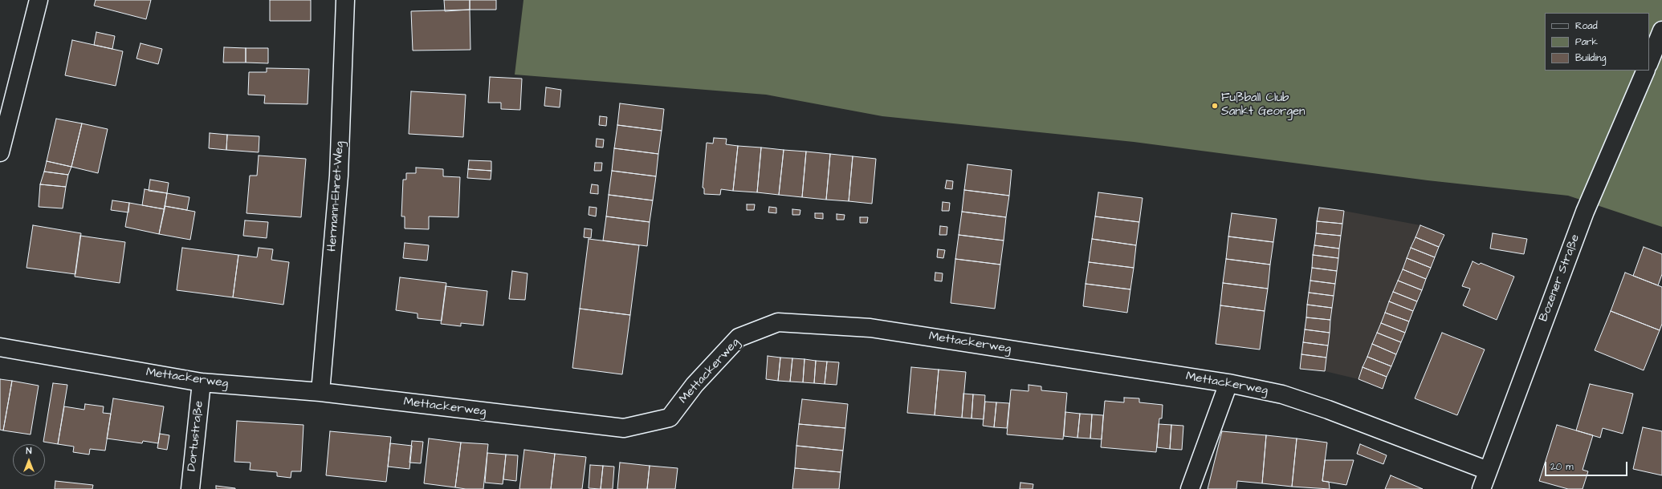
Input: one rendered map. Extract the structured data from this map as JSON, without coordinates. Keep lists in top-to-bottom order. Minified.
{"streets":{"street":["Hermann-Ehret-Weg","Bozener Straße","Mettackerweg","Dortustraße"]},"crossings":[["Hermann-Ehret-Weg","Mettackerweg"],["Bozener Straße","Mettackerweg"],["Mettackerweg","Dortustraße"]],"places":["Fußball Club Sankt Georgen"],"legend":["Road","Park","Building"],"scale_bar":"20 m","north":"top"}
